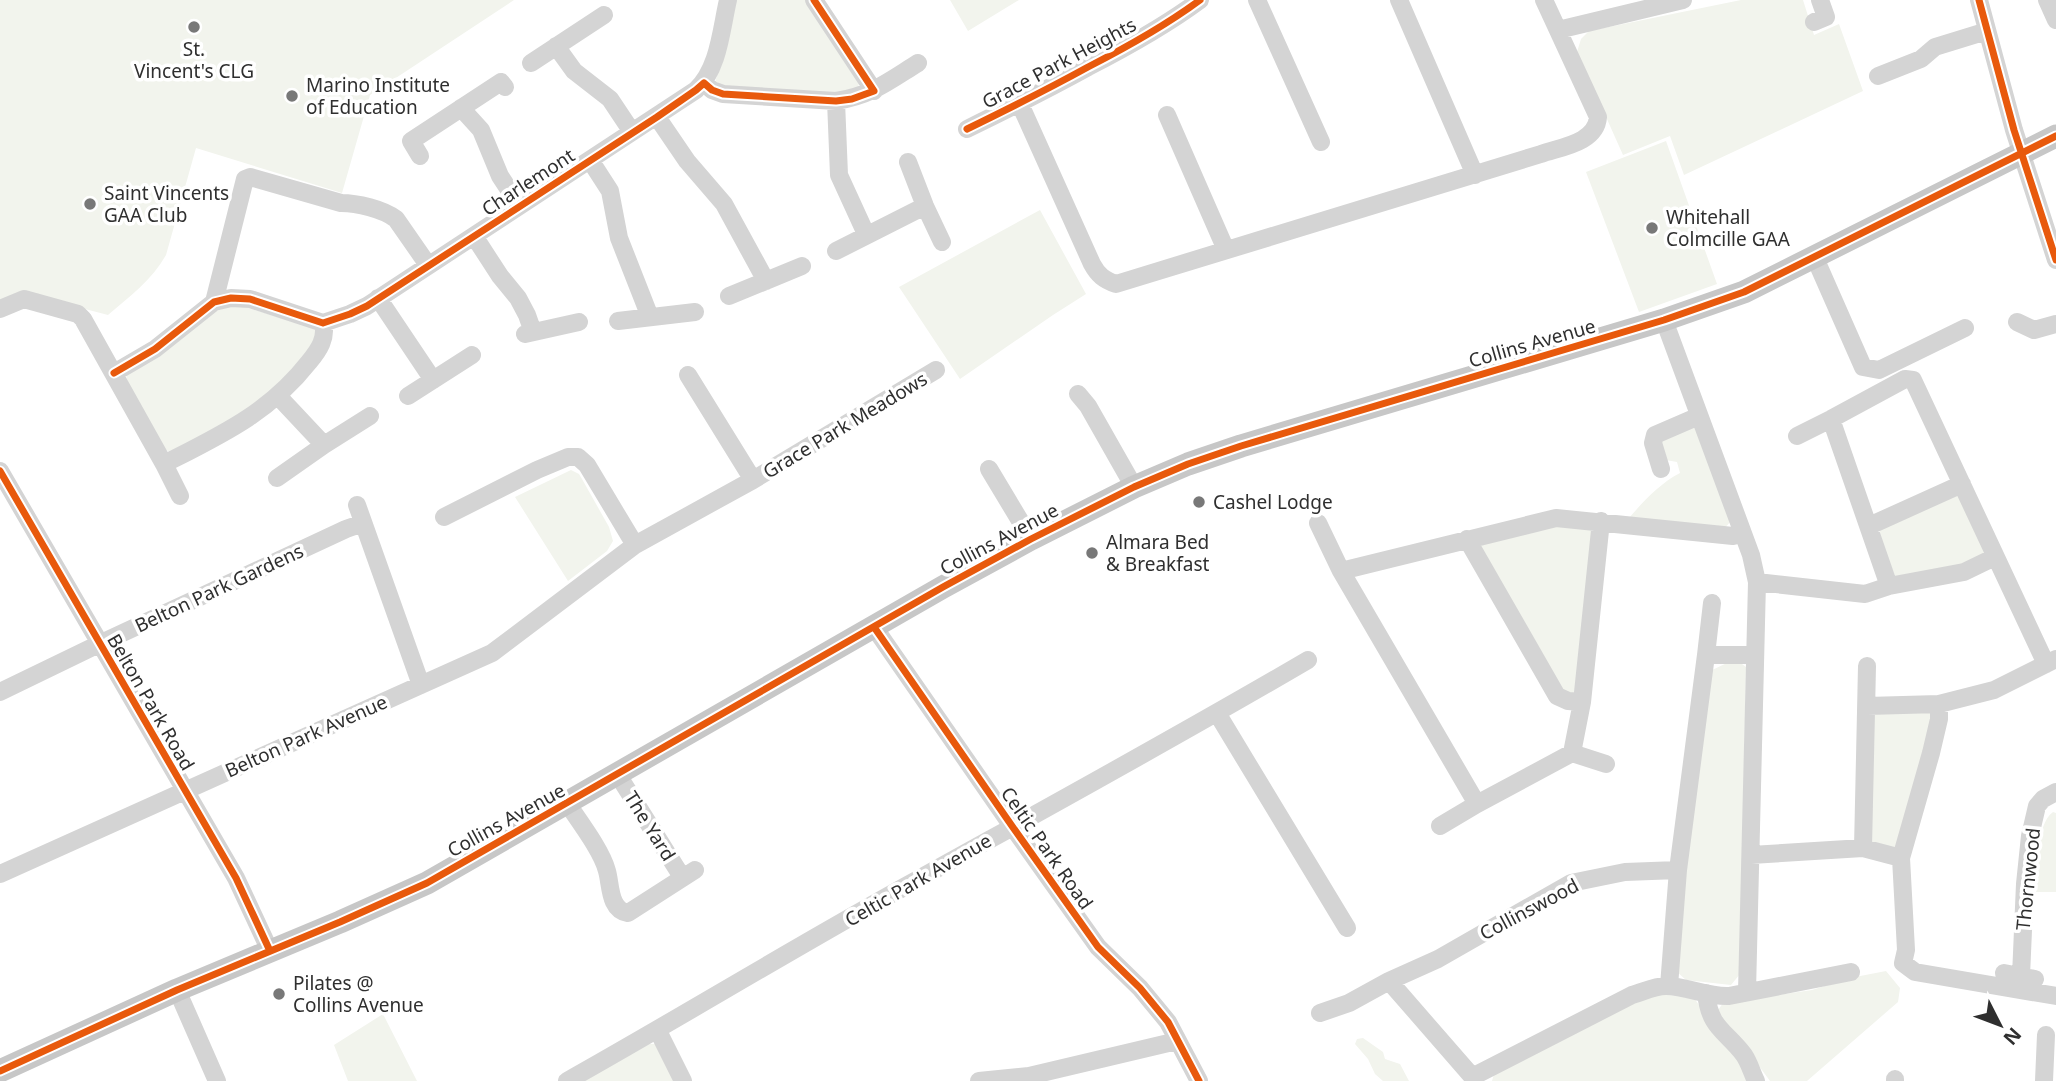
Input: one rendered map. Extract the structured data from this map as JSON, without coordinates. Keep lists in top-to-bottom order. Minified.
{"streets":{"main road":["Collins Avenue"],"street":["Grace Park Heights","Charlemont","Grace Park Meadows","Belton Park Gardens","Belton Park Road","Belton Park Avenue","The Yard","Celtic Park Road","Thornwood","Celtic Park Avenue","Collinswood"]},"crossings":[["Collins Avenue","Belton Park Road"],["Collins Avenue","The Yard"],["Collins Avenue","Celtic Park Road"],["Grace Park Meadows","Belton Park Avenue"],["Belton Park Gardens","Belton Park Road"],["Belton Park Road","Belton Park Avenue"],["Celtic Park Road","Celtic Park Avenue"]],"places":["St. Vincent's CLG","Marino Institute of Education","Saint Vincents GAA Club","Whitehall Colmcille GAA","Cashel Lodge","Almara Bed & Breakfast","Pilates @ Collins Avenue"],"north":"bottom right"}
